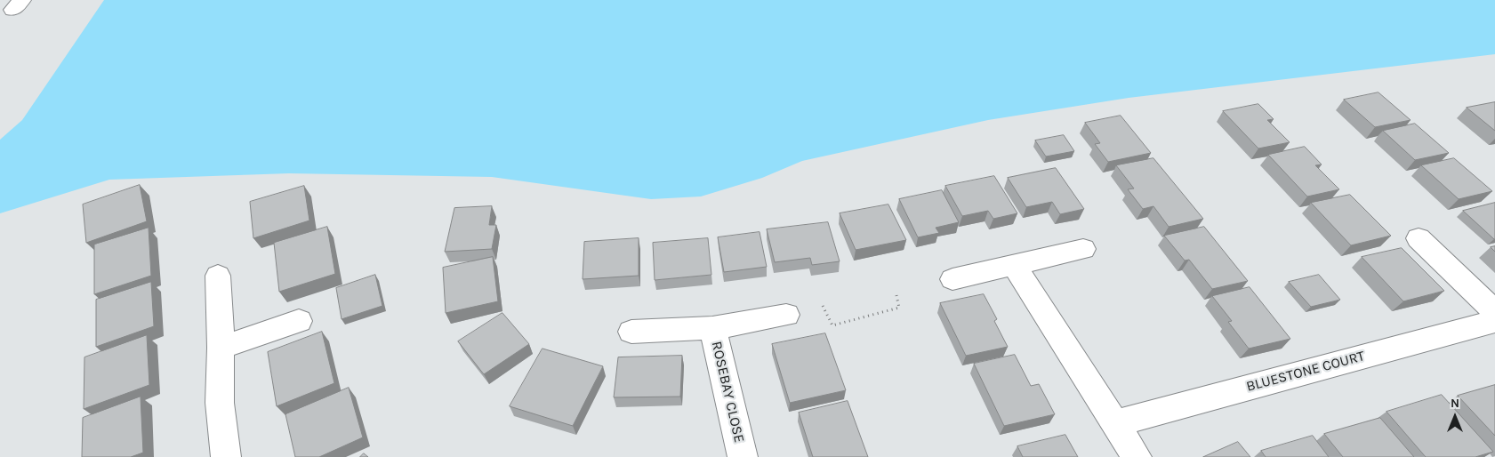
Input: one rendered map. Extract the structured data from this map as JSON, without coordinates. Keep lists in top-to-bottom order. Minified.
{"streets":{"street":["BLUESTONE COURT","ROSEBAY CLOSE"]},"north":"top"}
